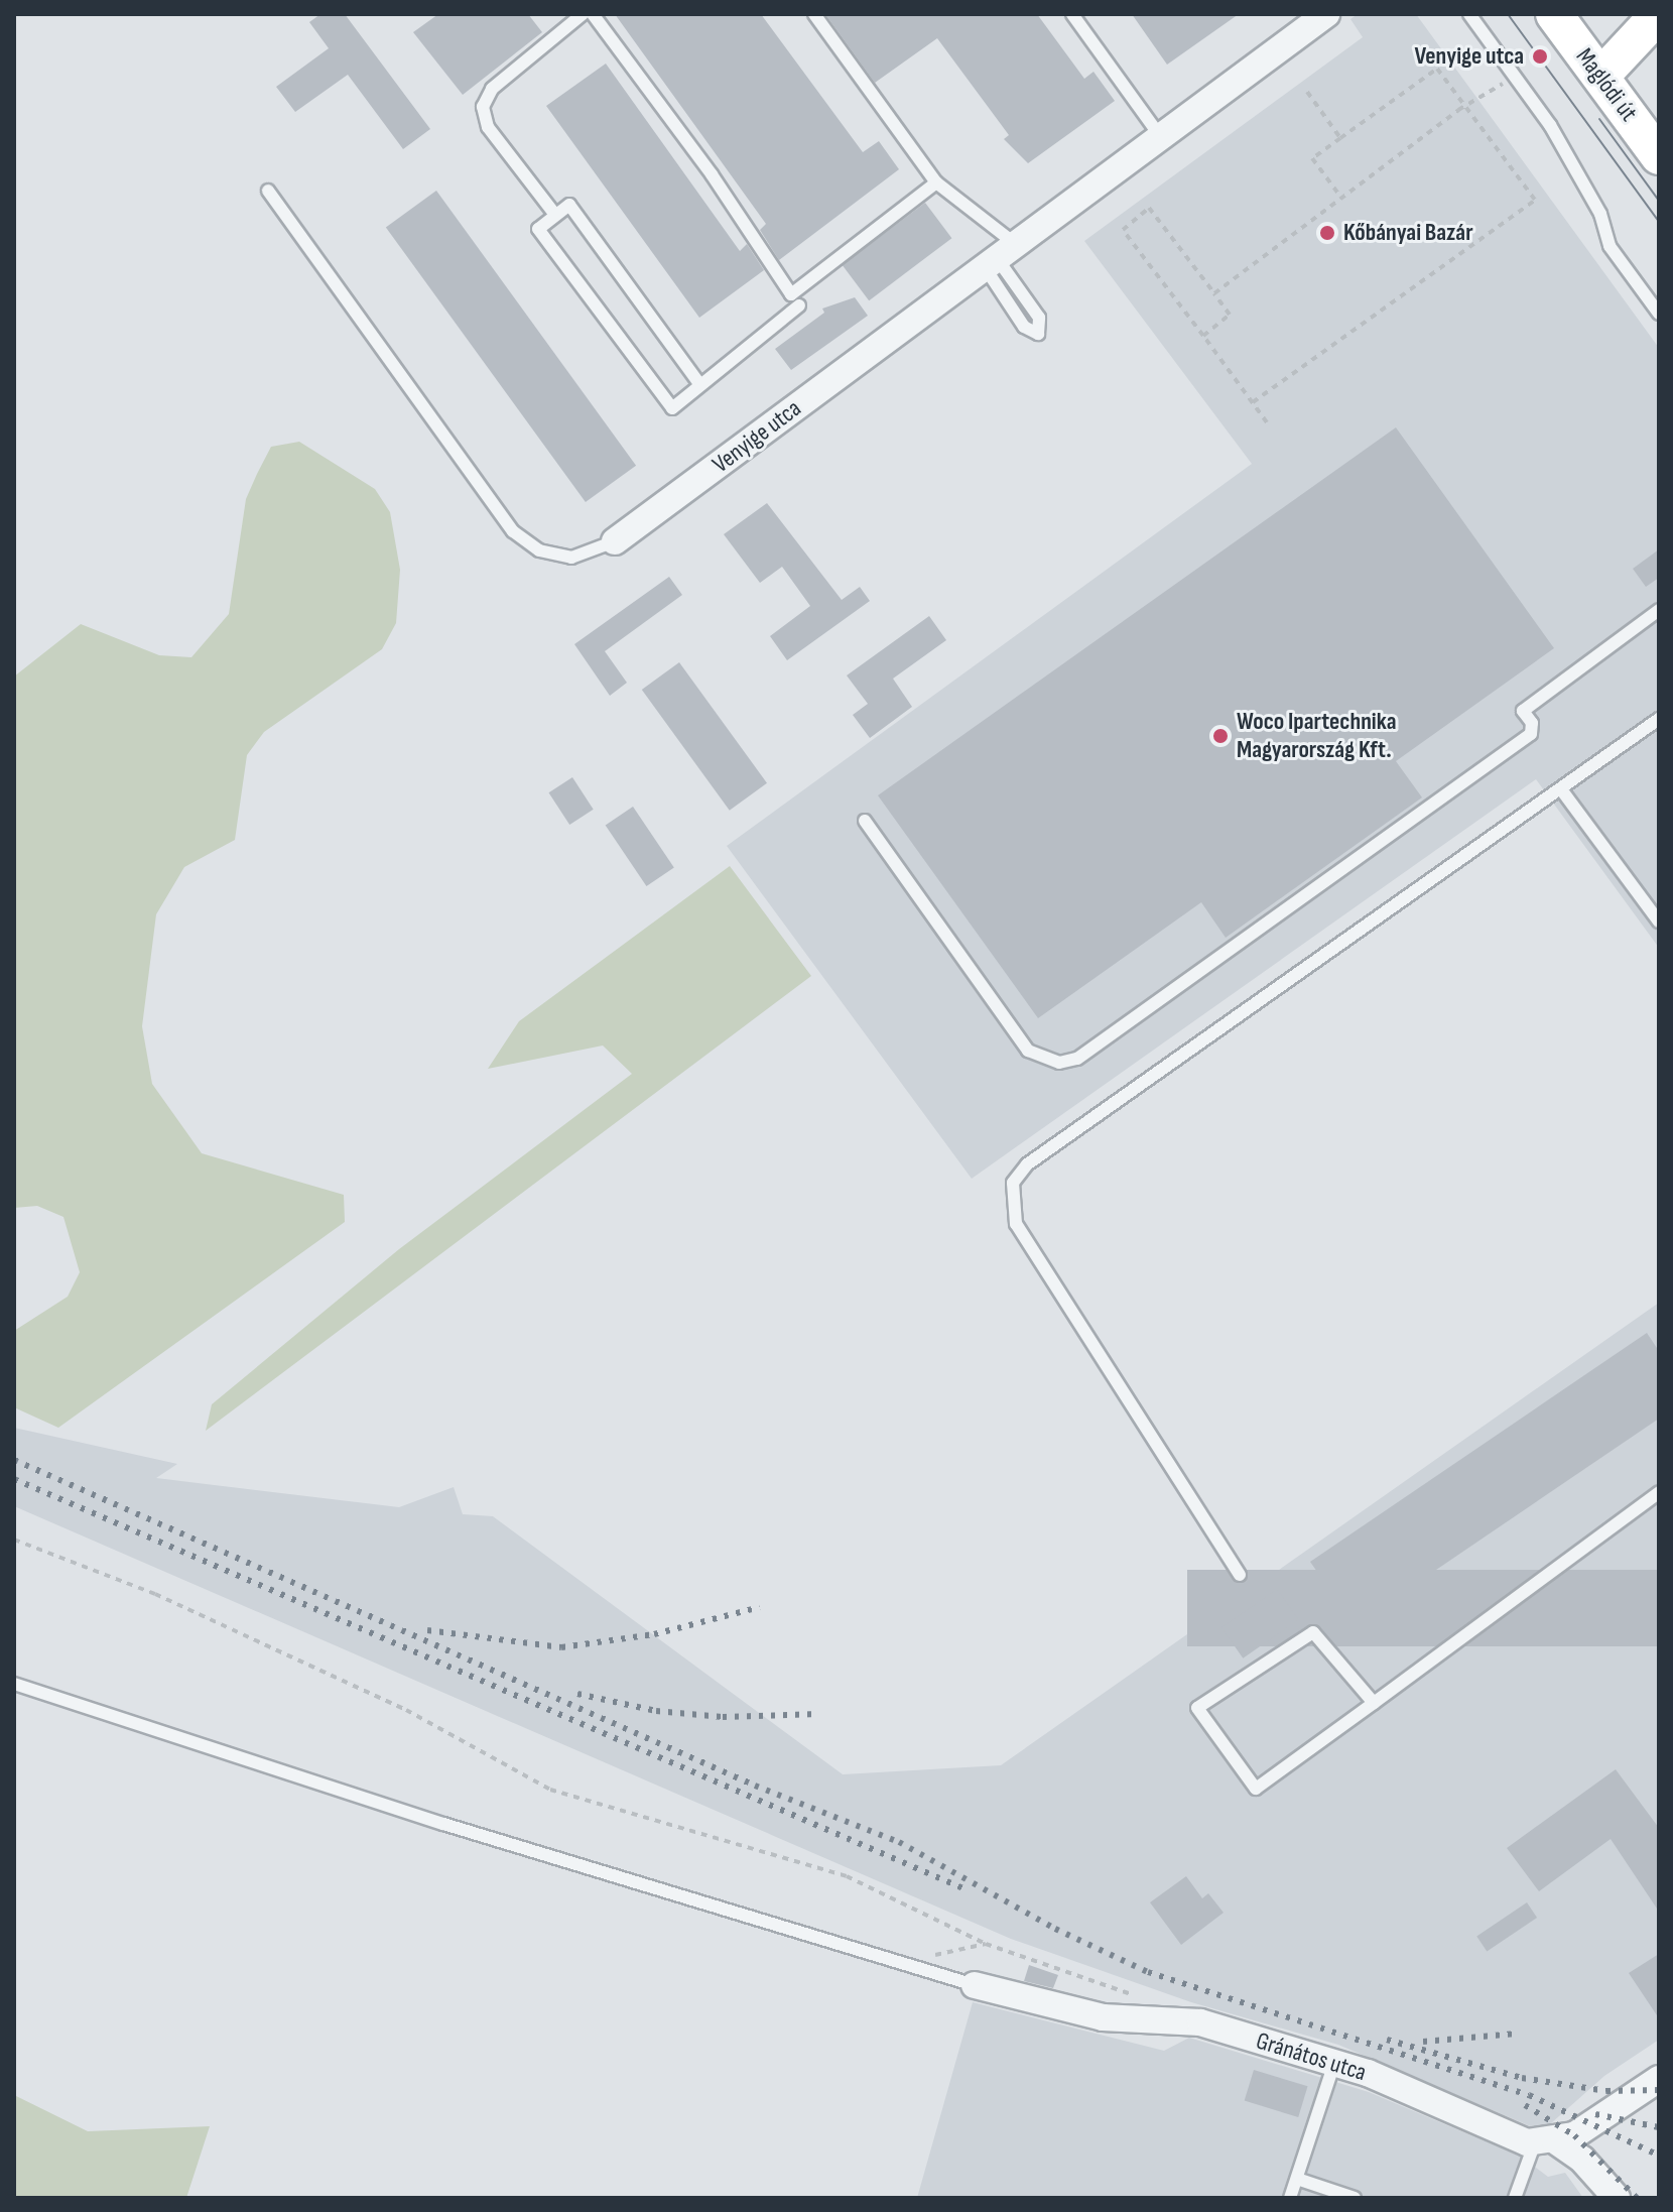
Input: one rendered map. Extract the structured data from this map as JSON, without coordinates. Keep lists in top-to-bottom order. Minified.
{"streets":{"street":["Maglódi út","Venyige utca","Gránátos utca"]},"places":["Venyige utca","Kőbányai Bazár","Woco Ipartechnika Magyarország Kft."]}
